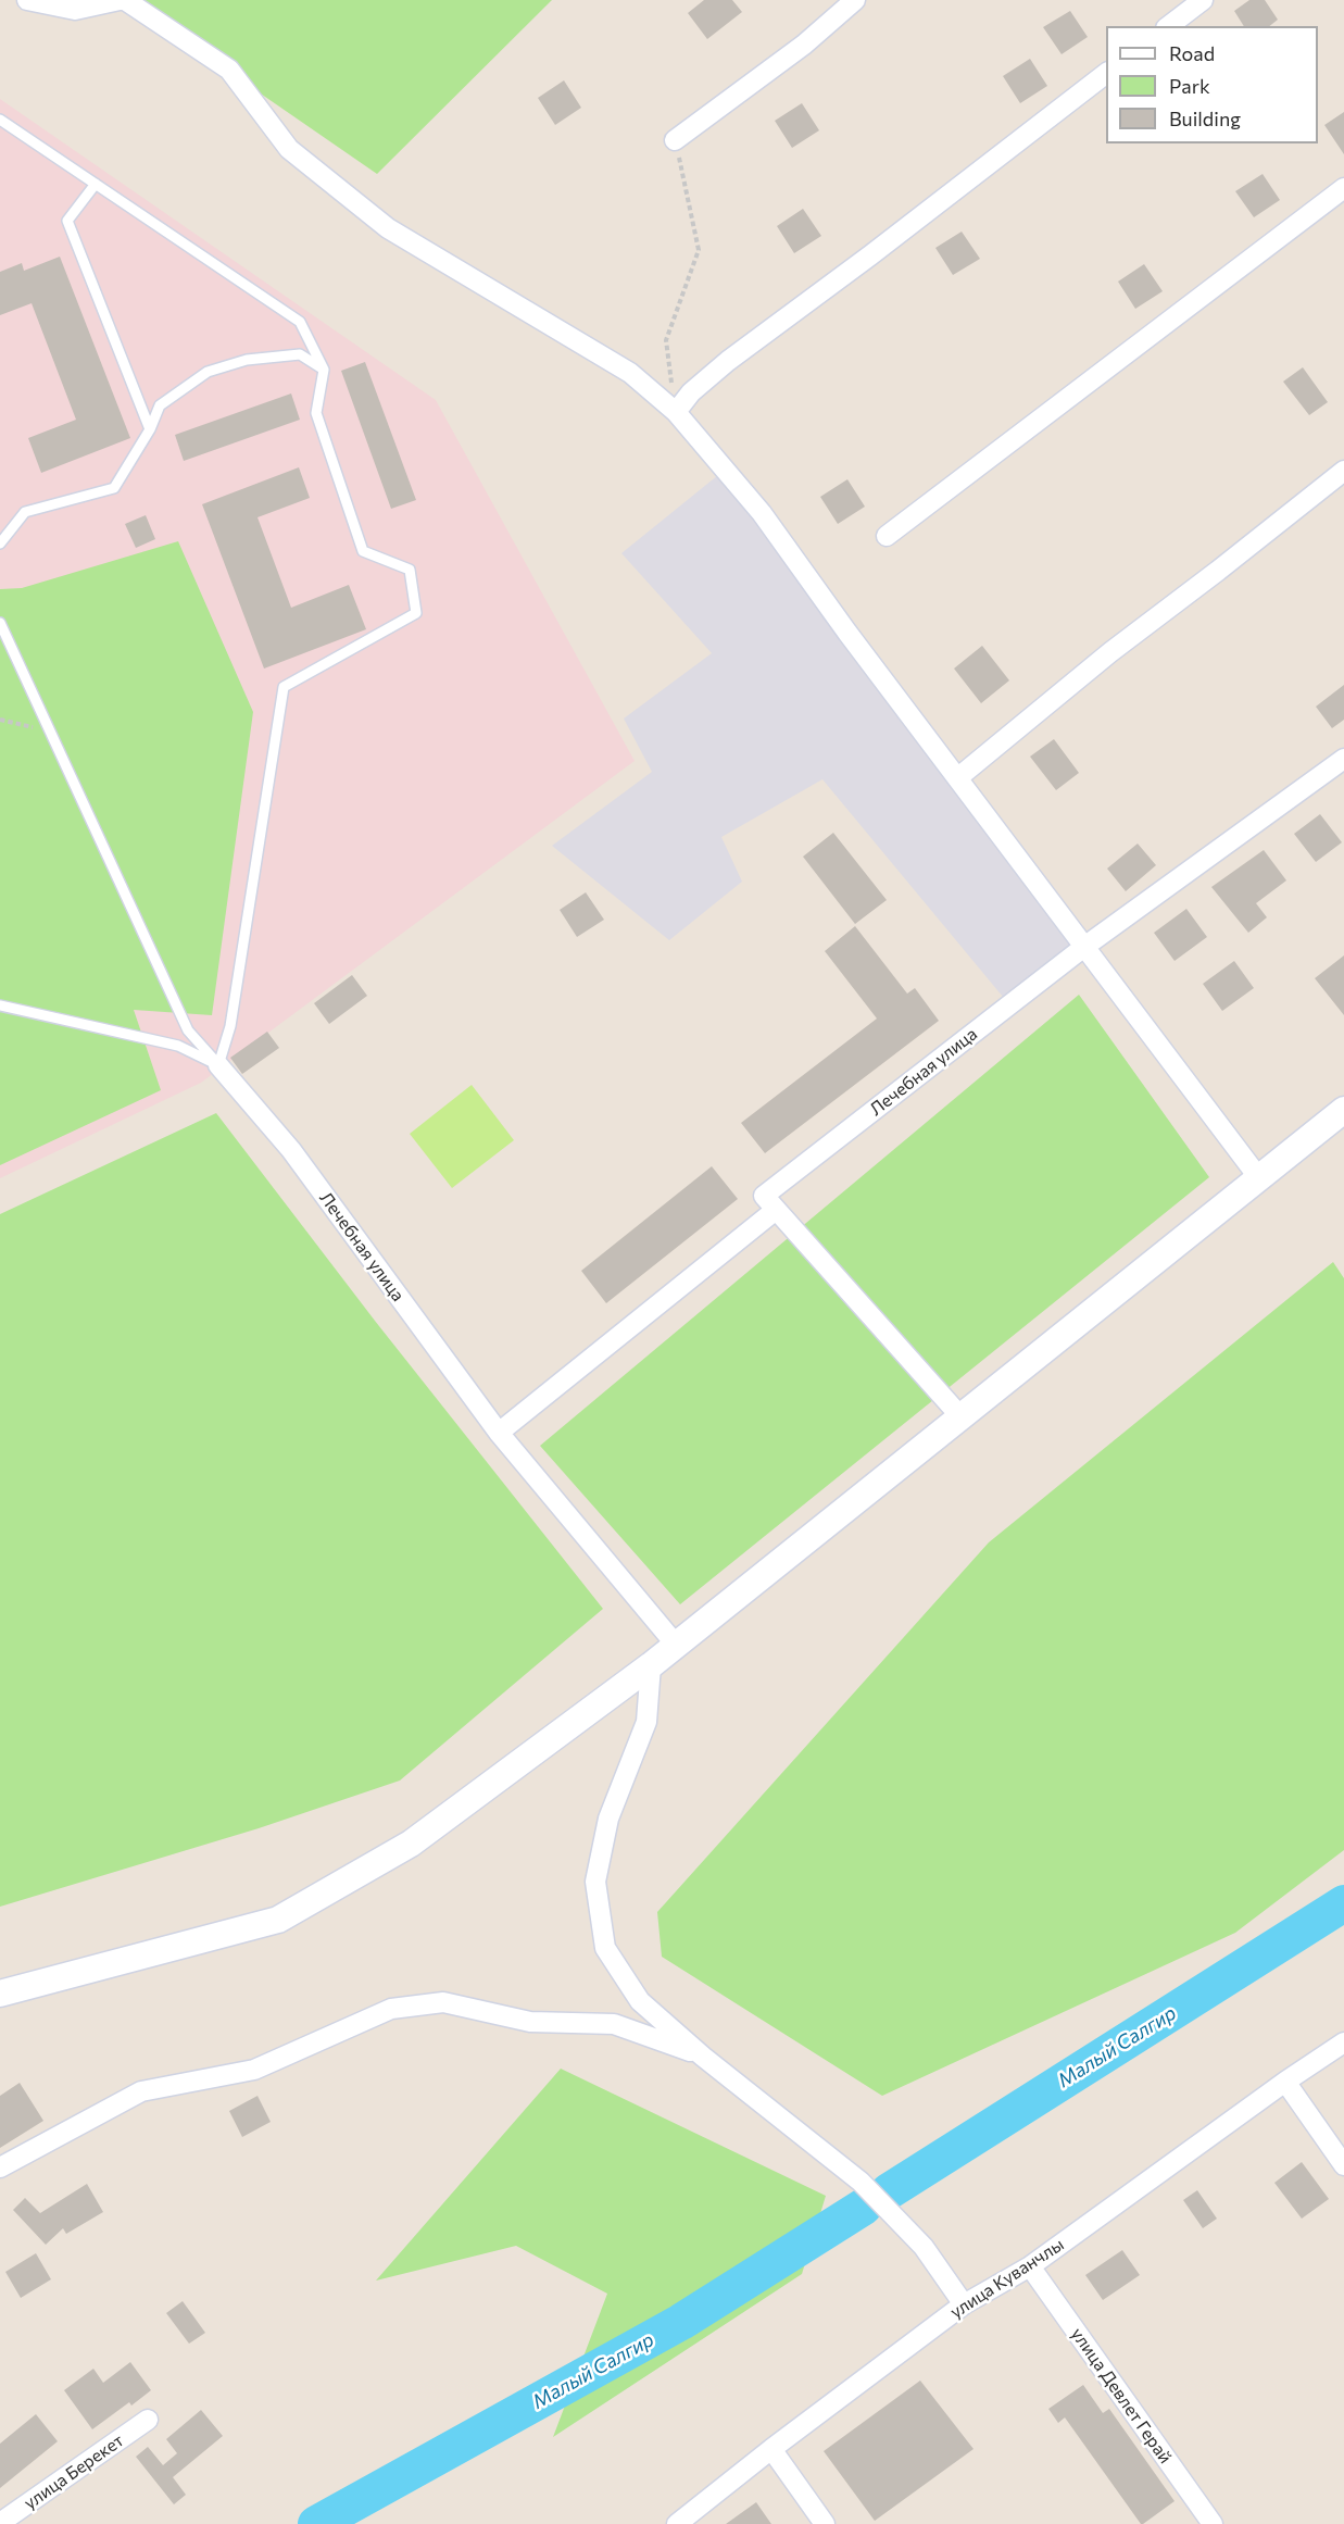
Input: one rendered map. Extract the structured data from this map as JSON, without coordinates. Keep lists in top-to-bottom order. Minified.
{"streets":{"street":["Лечебная улица","улица Куванчлы","улица Девлет Герай","улица Берекет"]},"crossings":[["улица Куванчлы","улица Девлет Герай"]],"water":["Малый Салгир"],"legend":["Road","Park","Building"]}
